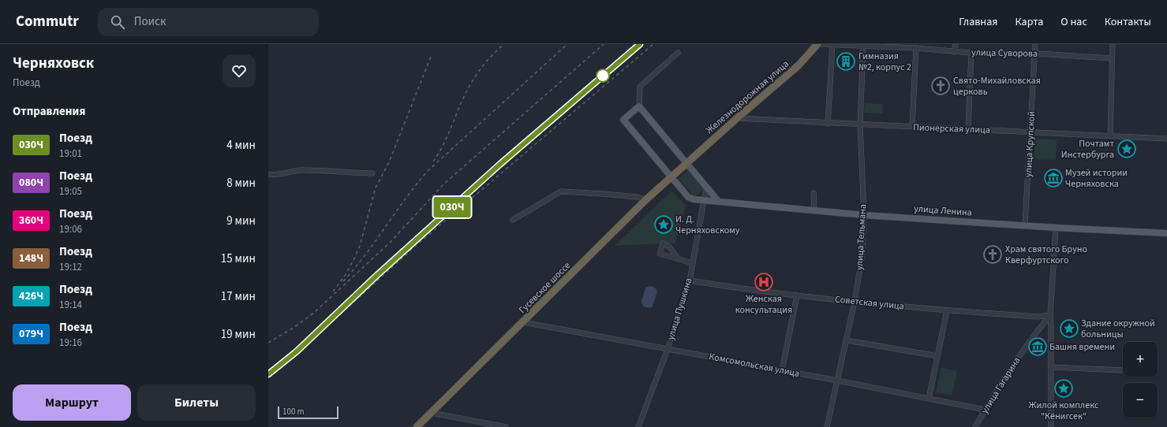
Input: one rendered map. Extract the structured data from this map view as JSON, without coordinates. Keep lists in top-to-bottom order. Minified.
{"streets":{"highway":["Железнодорожная улица","Гусевское шоссе"],"main road":["улица Ленина"],"street":["улица Суворова","Пионерская улица","улица Крупской","улица Тельмана","Советская улица","улица Пушкина","Комсомольская улица","улица Гагарина"]},"crossings":[["улица Суворова","улица Крупской"],["улица Суворова","улица Тельмана"],["Железнодорожная улица","Пионерская улица"],["Железнодорожная улица","Гусевское шоссе"],["Пионерская улица","улица Крупской"],["Пионерская улица","улица Тельмана"],["улица Крупской","улица Ленина"],["улица Ленина","улица Тельмана"],["улица Ленина","Гусевское шоссе"],["улица Ленина","улица Пушкина"],["улица Тельмана","Советская улица"],["улица Тельмана","Комсомольская улица"],["Гусевское шоссе","Комсомольская улица"],["Советская улица","улица Пушкина"],["Советская улица","улица Гагарина"],["улица Пушкина","Комсомольская улица"],["Комсомольская улица","улица Гагарина"]],"places":{"building":["Гимназия №2, корпус 2"],"church":["Свято-Михайловская церковь","Храм святого Бруно Кверфуртского"],"place":["Почтамт Инстербурга","И. Д. Черняховскому","Здание окружной больницы","Жилой комплекс \"Кёнигсек\""],"museum":["Музей истории Черняховска","Башня времени"],"hospital":["Женская консультация"]},"scale_bar":"100 m","page":{"header":"Commutr","search":"Поиск","nav":["Главная","Карта","О нас","Контакты"],"heading":[["Черняховск","Поезд"],"Отправления"],"on_map":"030Ч","list":[{"mark":"030Ч","name":"Поезд","note":"19:01","value":"4 мин"},{"mark":"080Ч","name":"Поезд","note":"19:05","value":"8 мин"},{"mark":"360Ч","name":"Поезд","note":"19:06","value":"9 мин"},{"mark":"148Ч","name":"Поезд","note":"19:12","value":"15 мин"},{"mark":"426Ч","name":"Поезд","note":"19:14","value":"17 мин"},{"mark":"079Ч","name":"Поезд","note":"19:16","value":"19 мин"}],"map_buttons":["+","−"],"buttons":["Маршрут","Билеты"],"scale":"100 m"}}
